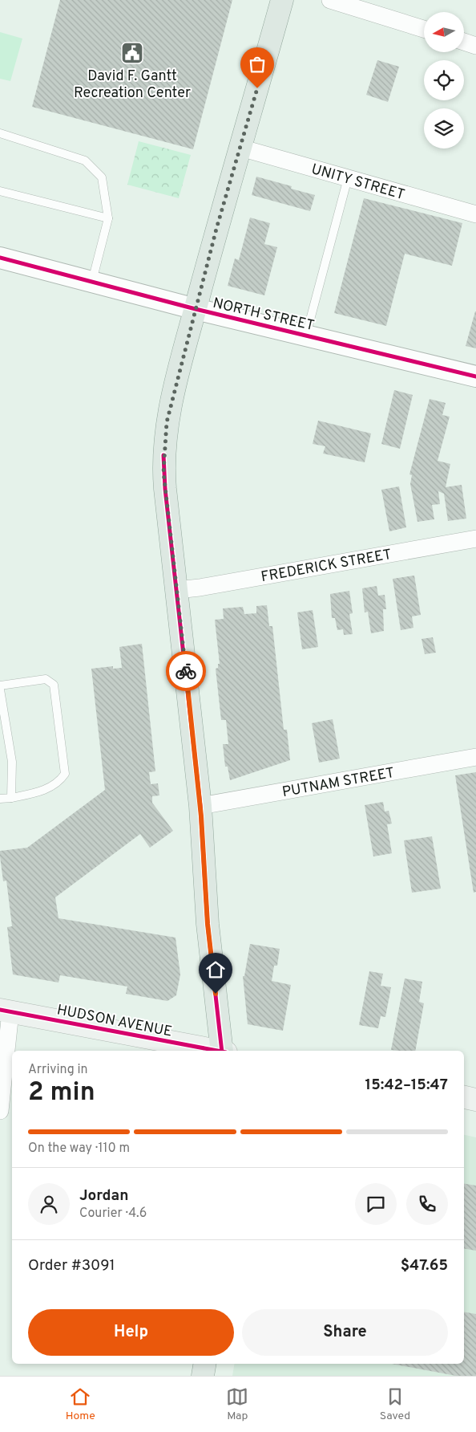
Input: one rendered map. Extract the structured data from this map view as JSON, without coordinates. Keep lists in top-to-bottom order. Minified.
{"streets":{"main road":["HUDSON AVENUE"],"street":["UNITY STREET","NORTH STREET","FREDERICK STREET","PUTNAM STREET"]},"places":{"public building":["David F. Gantt Recreation Center"]},"north":"left","page":{"heading":["2 min","Arriving in","15:42–15:47"],"panel":["Jordan","Courier · 4.6","Order #3091","$47.65"],"bar":"On the way · 110 m","buttons":["Help","Share"],"tabs":["Home","Map","Saved"]}}
